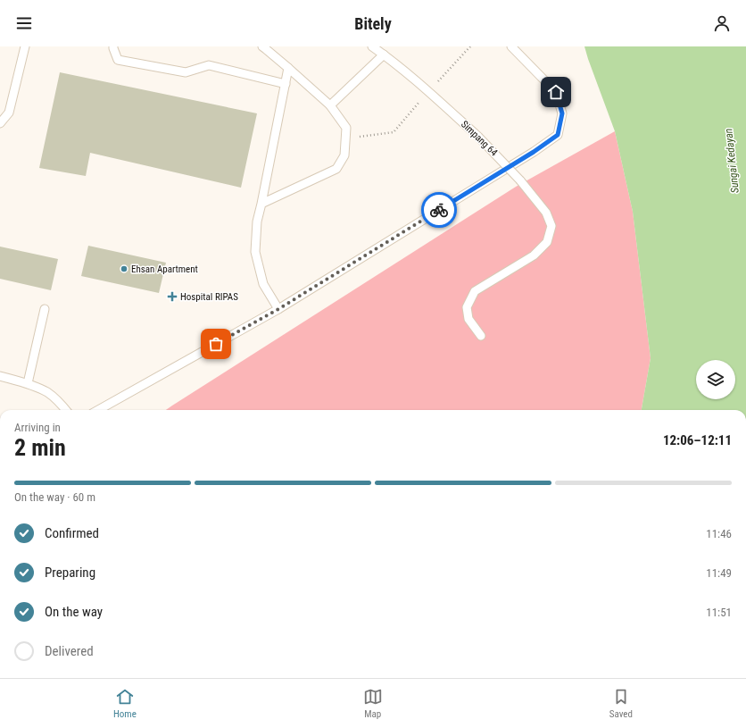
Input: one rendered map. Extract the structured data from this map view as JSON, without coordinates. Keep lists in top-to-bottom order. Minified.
{"streets":{"lane":["Simpang 64"]},"water":["Sungai Kedayan"],"places":{"other":["Ehsan Apartment"],"health":["Hospital RIPAS"]},"page":{"header":"Bitely","heading":["2 min","Arriving in","12:06–12:11"],"bar":"On the way · 60 m","list":[["Confirmed","11:46"],["Preparing","11:49"],["On the way","11:51"],"Delivered"],"tabs":["Home","Map","Saved"]}}
